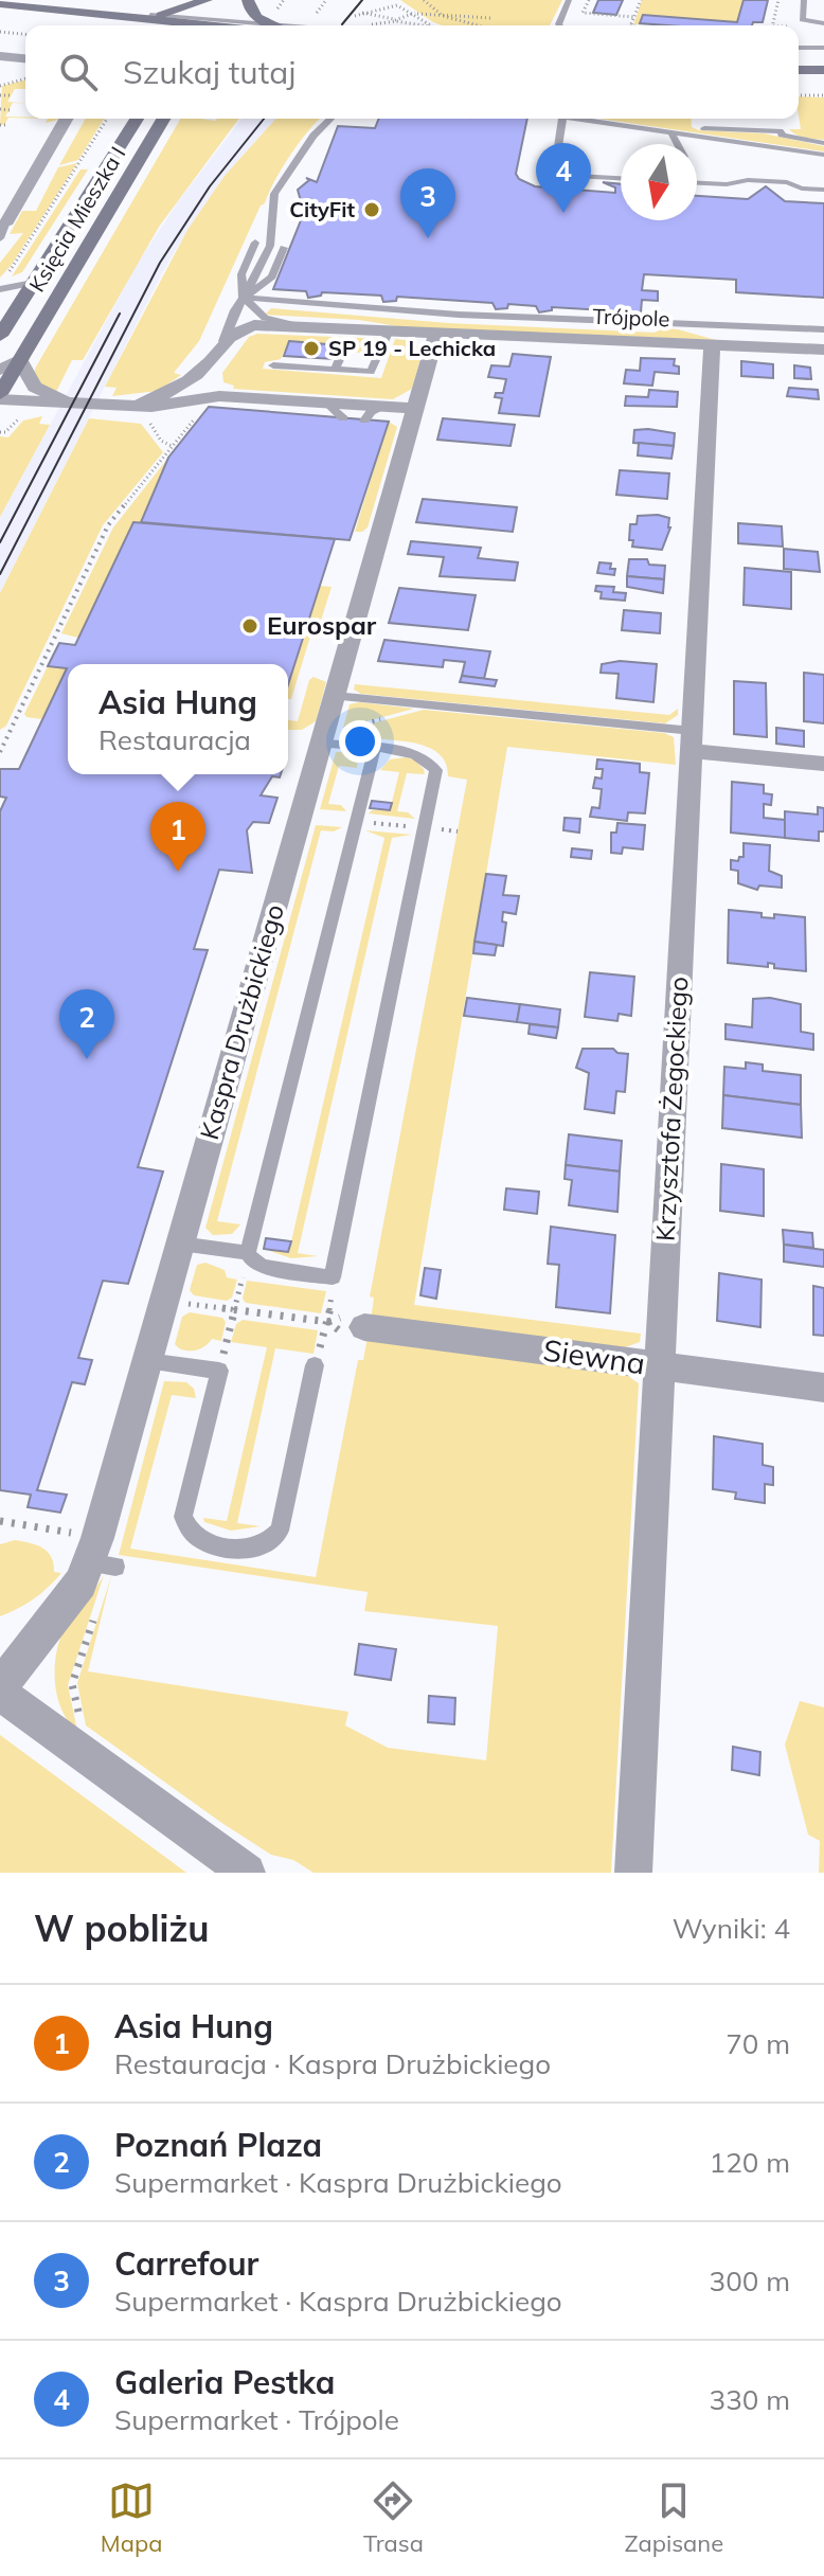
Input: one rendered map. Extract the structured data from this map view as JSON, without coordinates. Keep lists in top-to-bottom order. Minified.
{"streets":{"street":["Księcia Mieszka I","Trójpole","Kaspra Drużbickiego","Krzysztofa Żegockiego","Siewna"]},"crossings":[["Trójpole","Kaspra Drużbickiego"],["Trójpole","Krzysztofa Żegockiego"],["Krzysztofa Żegockiego","Siewna"]],"places":["CityFit","SP 19 - Lechicka","Eurospar"],"north":"bottom","page":{"search":"Szukaj tutaj","pins":["4","3","1","2"],"popup":["Asia Hung","Restauracja"],"heading":["W pobliżu","Wyniki: 4"],"list":[{"mark":"1","name":"Asia Hung","note":"Restauracja · Kaspra Drużbickiego","value":"70 m"},{"mark":"2","name":"Poznań Plaza","note":"Supermarket · Kaspra Drużbickiego","value":"120 m"},{"mark":"3","name":"Carrefour","note":"Supermarket · Kaspra Drużbickiego","value":"300 m"},{"mark":"4","name":"Galeria Pestka","note":"Supermarket · Trójpole","value":"330 m"}],"nav":["Mapa","Trasa","Zapisane"]}}
